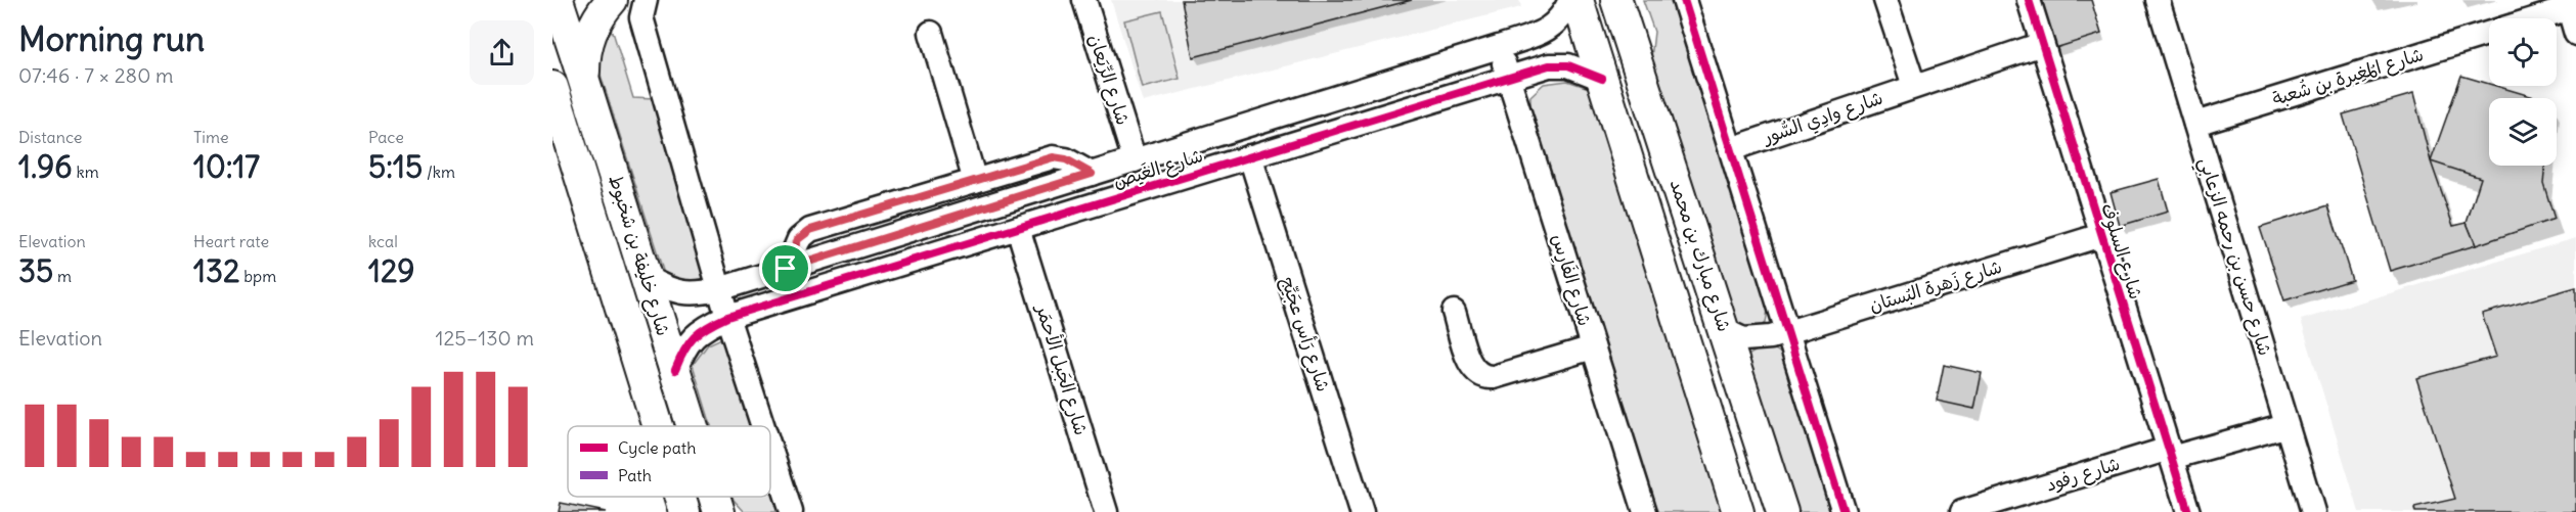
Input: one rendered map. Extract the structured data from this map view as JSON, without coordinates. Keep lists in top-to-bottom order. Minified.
{"streets":{"main road":["شارع خليفة بن شخبوط","شارع مبارك بن محمد"],"street":["شارع المُغِيرة بن شُعبة","شارع الرِّيَعان","شارع وادِي السُّور","شارع الغَيص","شارع السلوف","شارع حسن بن رحمه الزعابي","شارع الفَارِس","شارع زَهرة البُستان","شارع رَأس عجَيِّج","شارع الجَبل الأحمَر","شارع رفود"]},"crossings":[["شارع المُغِيرة بن شُعبة","شارع حسن بن رحمه الزعابي"],["شارع الرِّيَعان","شارع الغَيص"],["شارع وادِي السُّور","شارع السلوف"],["شارع الغَيص","شارع خليفة بن شخبوط"],["شارع الغَيص","شارع الفَارِس"],["شارع الغَيص","شارع رَأس عجَيِّج"],["شارع الغَيص","شارع الجَبل الأحمَر"],["شارع السلوف","شارع زَهرة البُستان"],["شارع السلوف","شارع رفود"],["شارع مبارك بن محمد","شارع زَهرة البُستان"],["شارع حسن بن رحمه الزعابي","شارع رفود"]],"legend":["Cycle path","Path"],"page":{"heading":["Morning run","07:46 · 7 × 280 m"],"stats":[["Distance","1.96 km"],["Time","10:17"],["Pace","5:15 /km"],["Elevation","35 m"],["Heart rate","132 bpm"],["kcal","129"]],"chart":["Elevation","125–130 m"]}}
